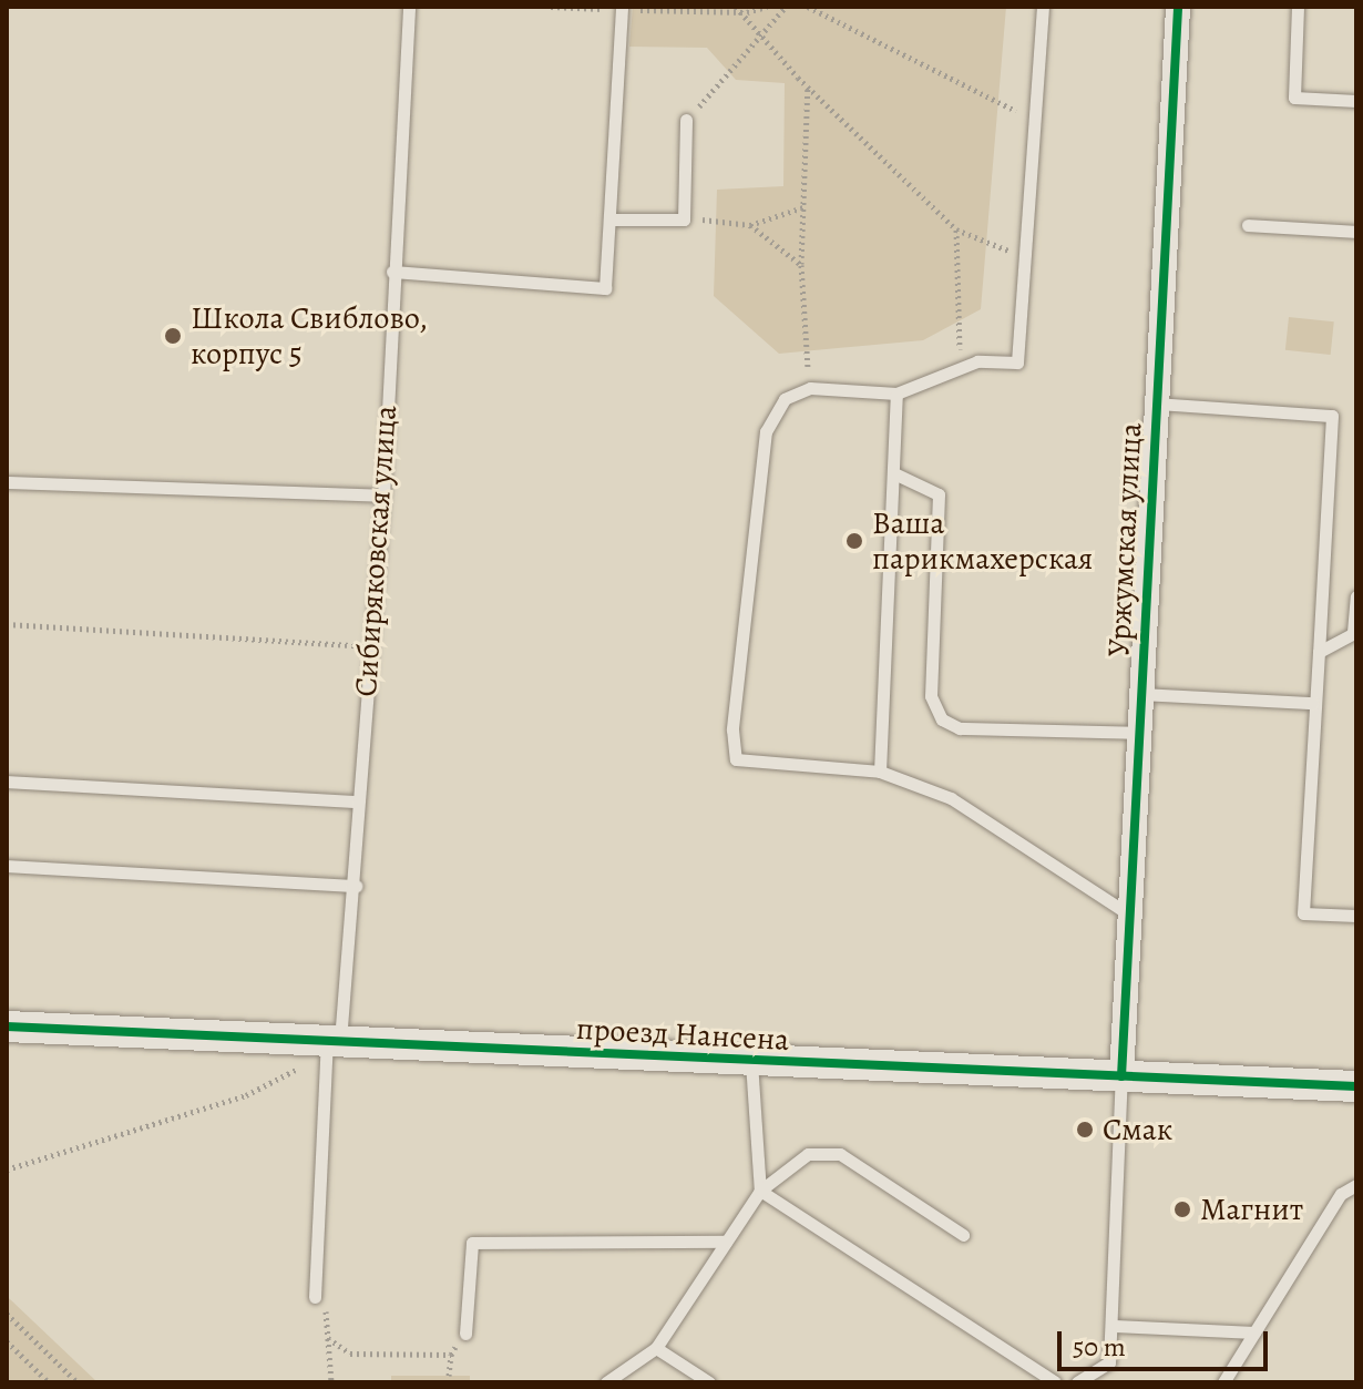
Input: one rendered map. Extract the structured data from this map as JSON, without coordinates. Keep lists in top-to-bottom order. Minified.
{"streets":{"street":["Уржумская улица","проезд Нансена"],"lane":["Сибиряковская улица"]},"crossings":[["Уржумская улица","проезд Нансена"],["Сибиряковская улица","проезд Нансена"]],"places":["Школа Свиблово, корпус 5","Ваша парикмахерская","Смак","Магнит"],"scale_bar":"50 m"}
